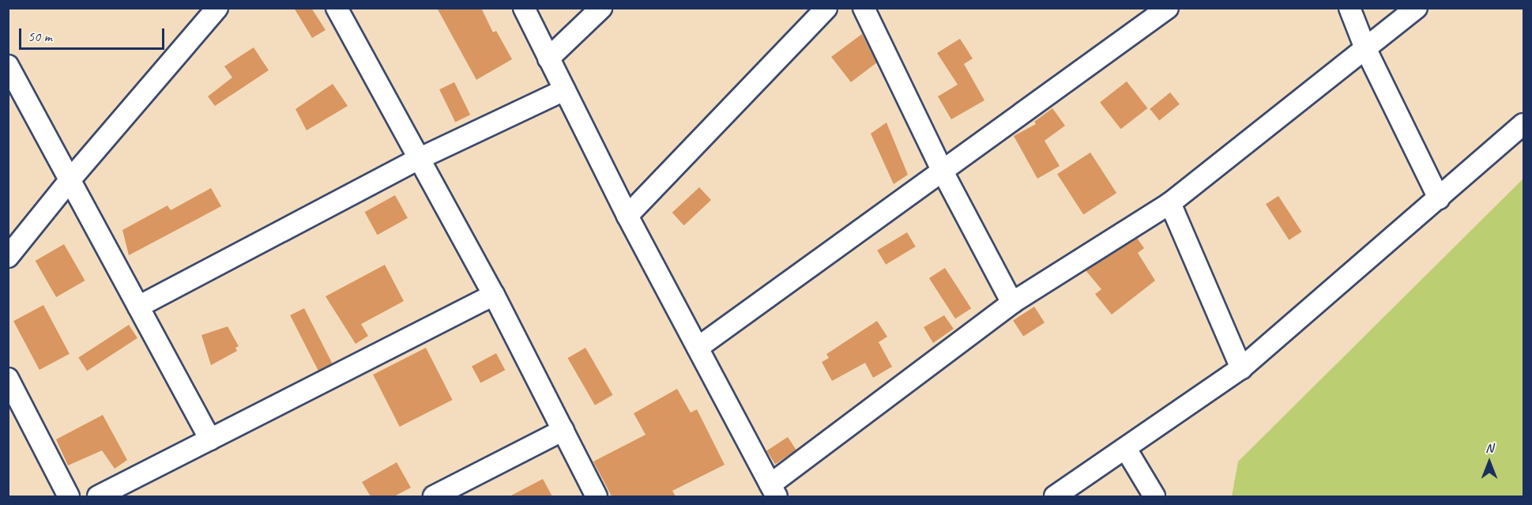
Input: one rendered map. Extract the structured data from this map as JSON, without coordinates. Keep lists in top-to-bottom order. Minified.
{"scale_bar":"50 m","north":"top"}
